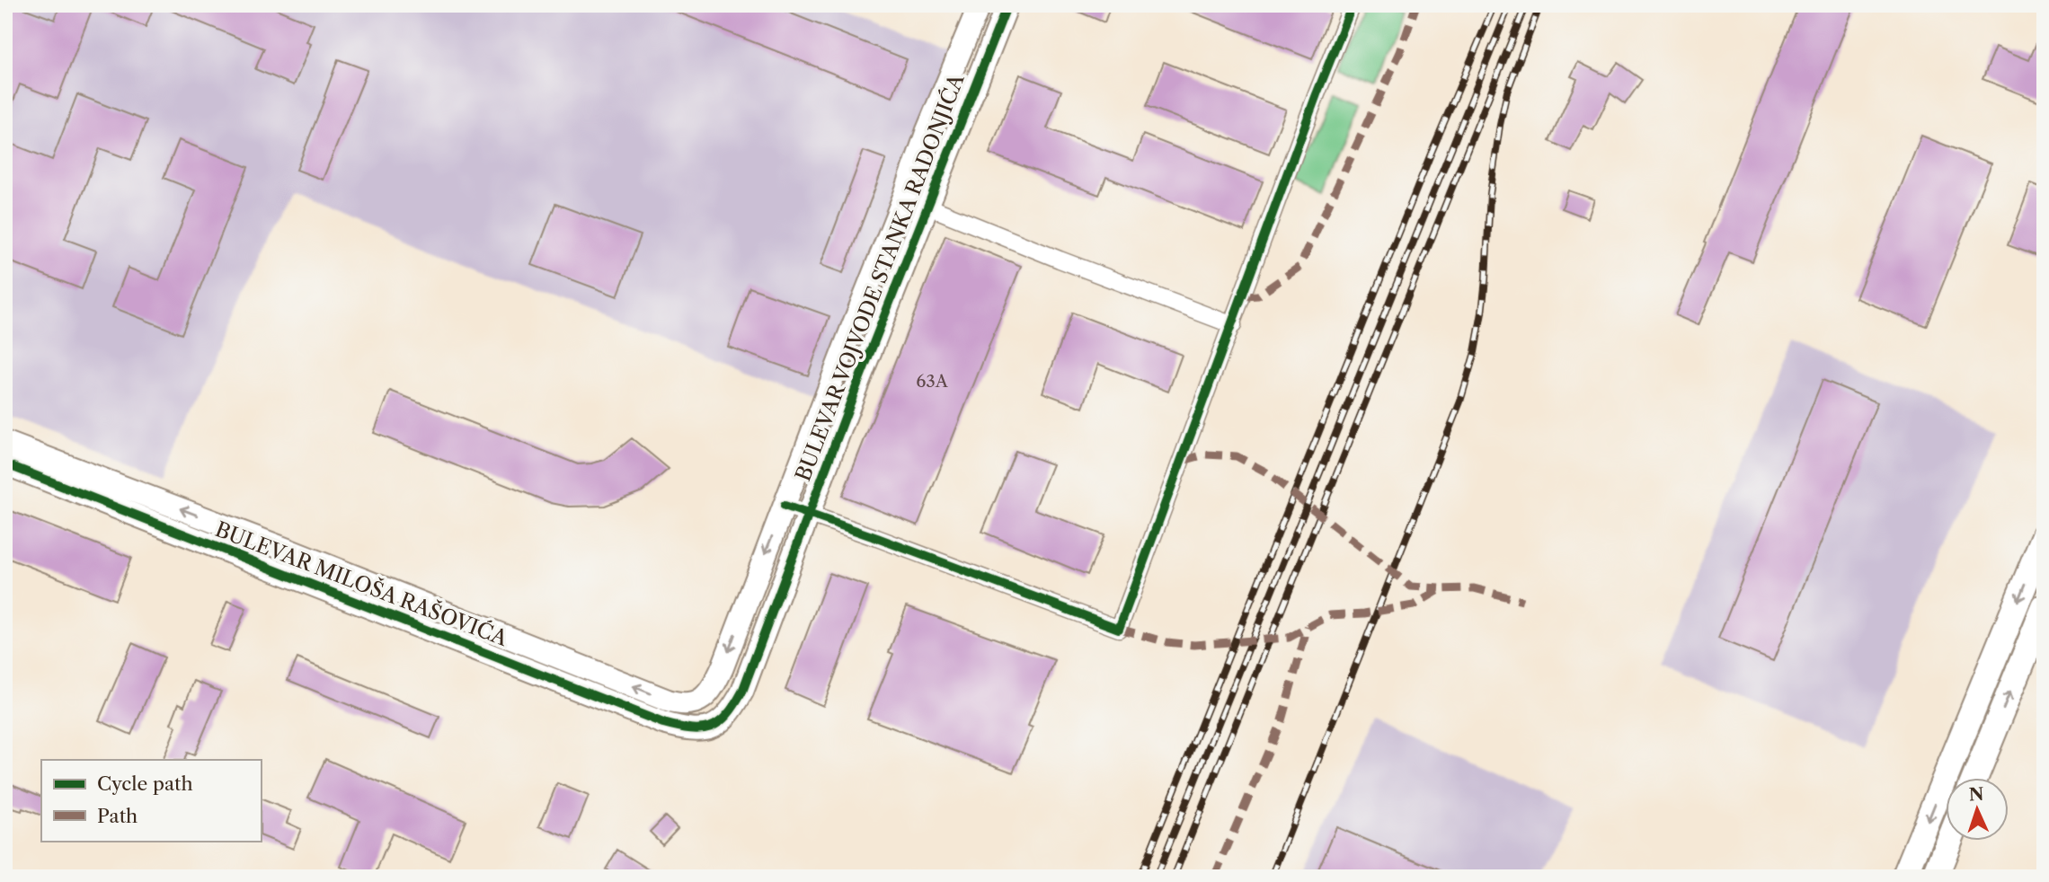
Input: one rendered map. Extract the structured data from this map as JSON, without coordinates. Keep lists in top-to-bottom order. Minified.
{"streets":{"street":["BULEVAR VOJVODE STANKA RADONJIĆA","BULEVAR MILOŠA RAŠOVIĆA"]},"crossings":[["BULEVAR VOJVODE STANKA RADONJIĆA","BULEVAR MILOŠA RAŠOVIĆA"]],"house_numbers":["63A"],"legend":["Cycle path","Path"],"north":"top"}
